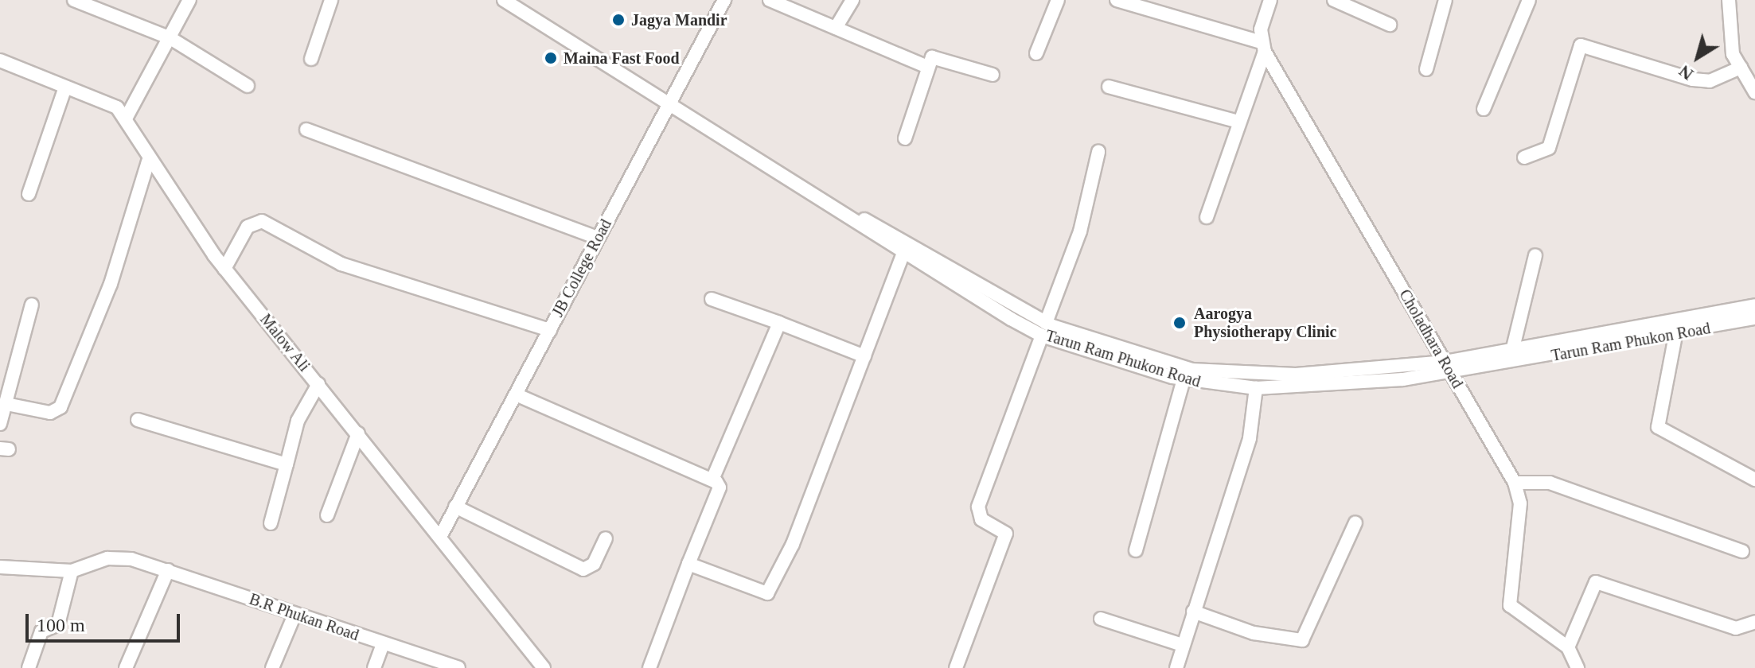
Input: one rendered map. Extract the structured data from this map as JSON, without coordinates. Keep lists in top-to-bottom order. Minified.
{"streets":{"street":["JB College Road","Choladhara Road","Tarun Ram Phukon Road","Malow Ali","B.R Phukan Road"]},"crossings":[["JB College Road","Tarun Ram Phukon Road"],["JB College Road","Malow Ali"],["Choladhara Road","Tarun Ram Phukon Road"]],"places":["Jagya Mandir","Maina Fast Food","Aarogya Physiotherapy Clinic"],"scale_bar":"100 m","north":"bottom left"}
